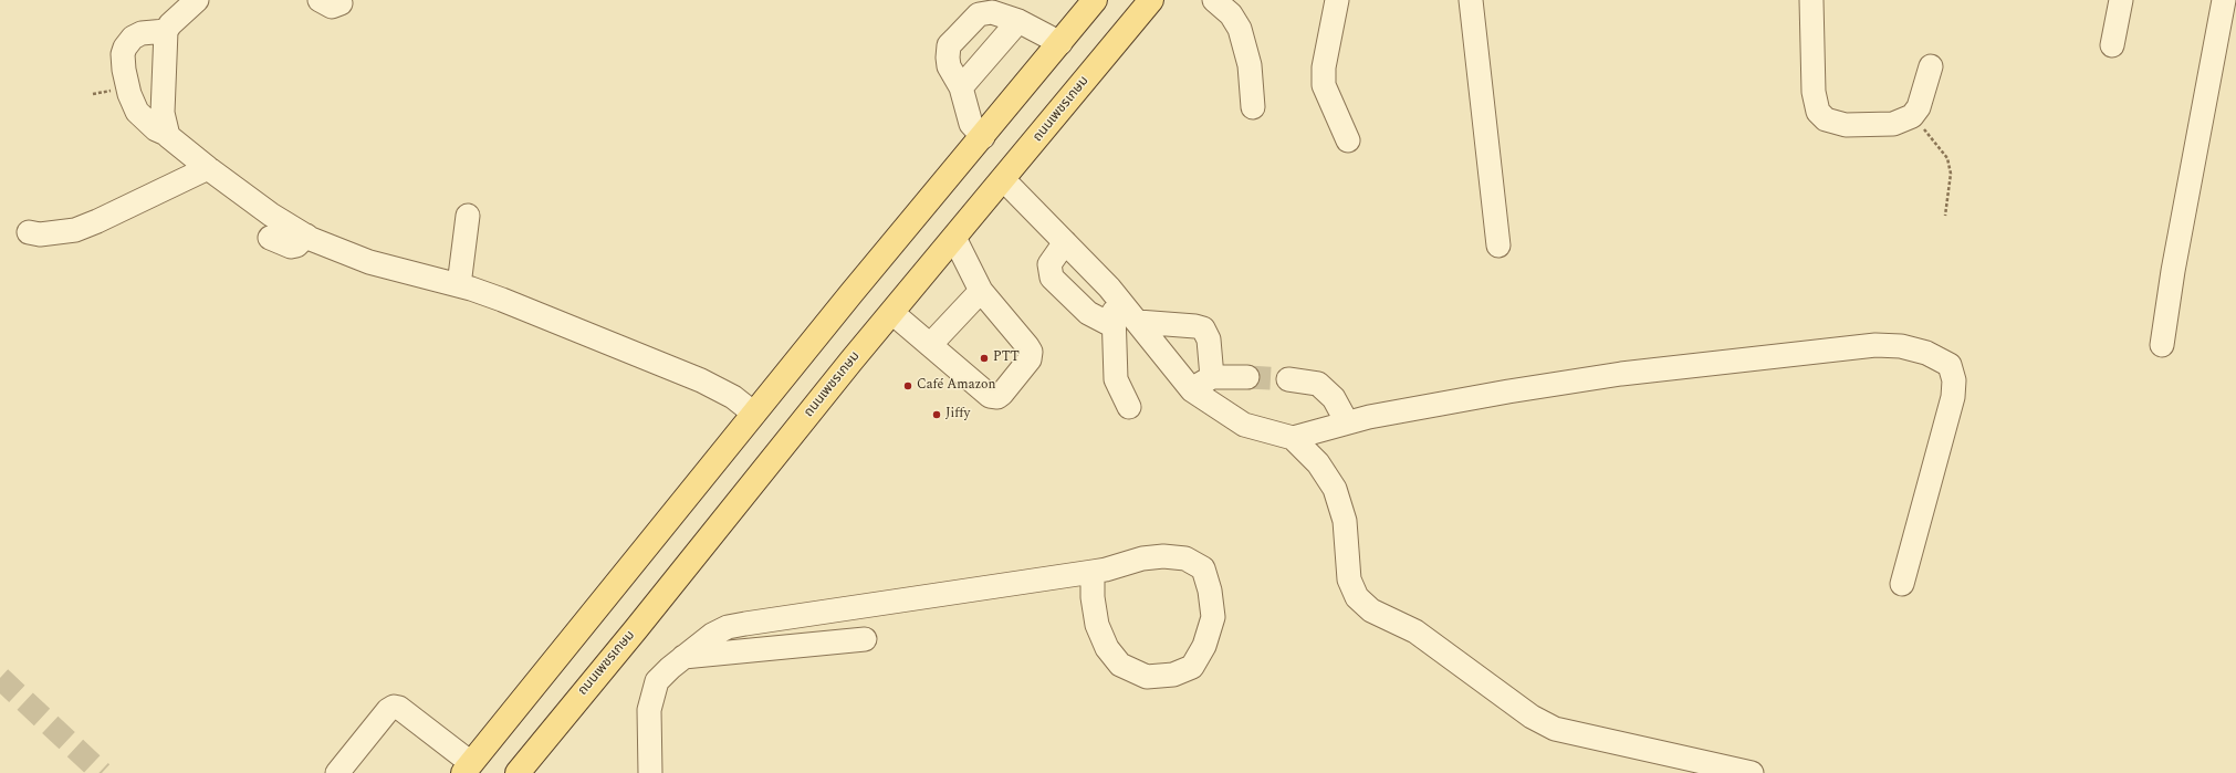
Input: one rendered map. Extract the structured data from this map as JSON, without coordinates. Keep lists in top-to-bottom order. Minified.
{"streets":{"main road":["ถนนเพชรเกษม"]},"places":["PTT","Café Amazon","Jiffy"]}
